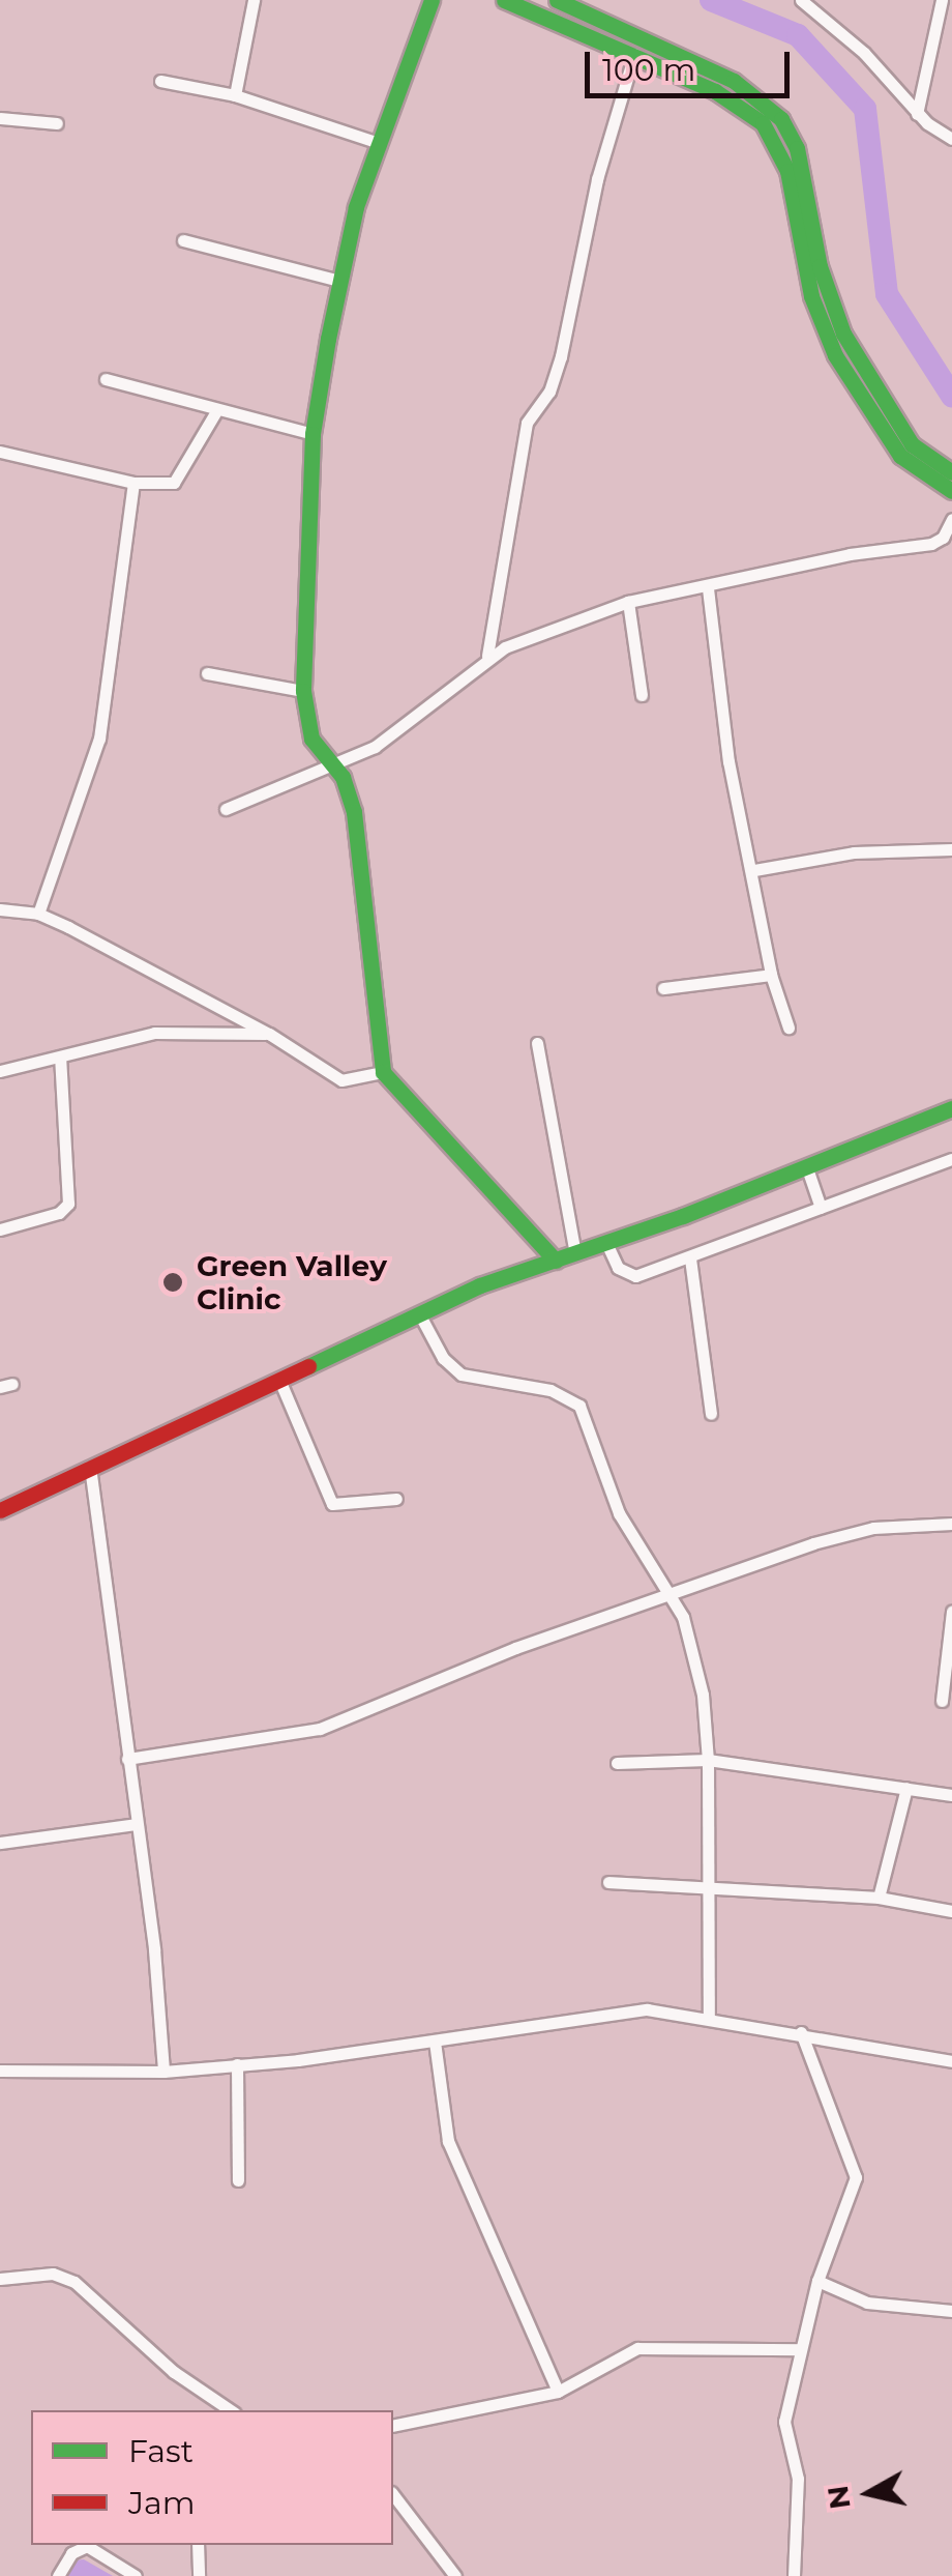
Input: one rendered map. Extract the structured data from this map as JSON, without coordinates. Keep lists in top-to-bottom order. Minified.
{"places":["Green Valley Clinic"],"legend":["Fast","Jam"],"scale_bar":"100 m","north":"left"}
